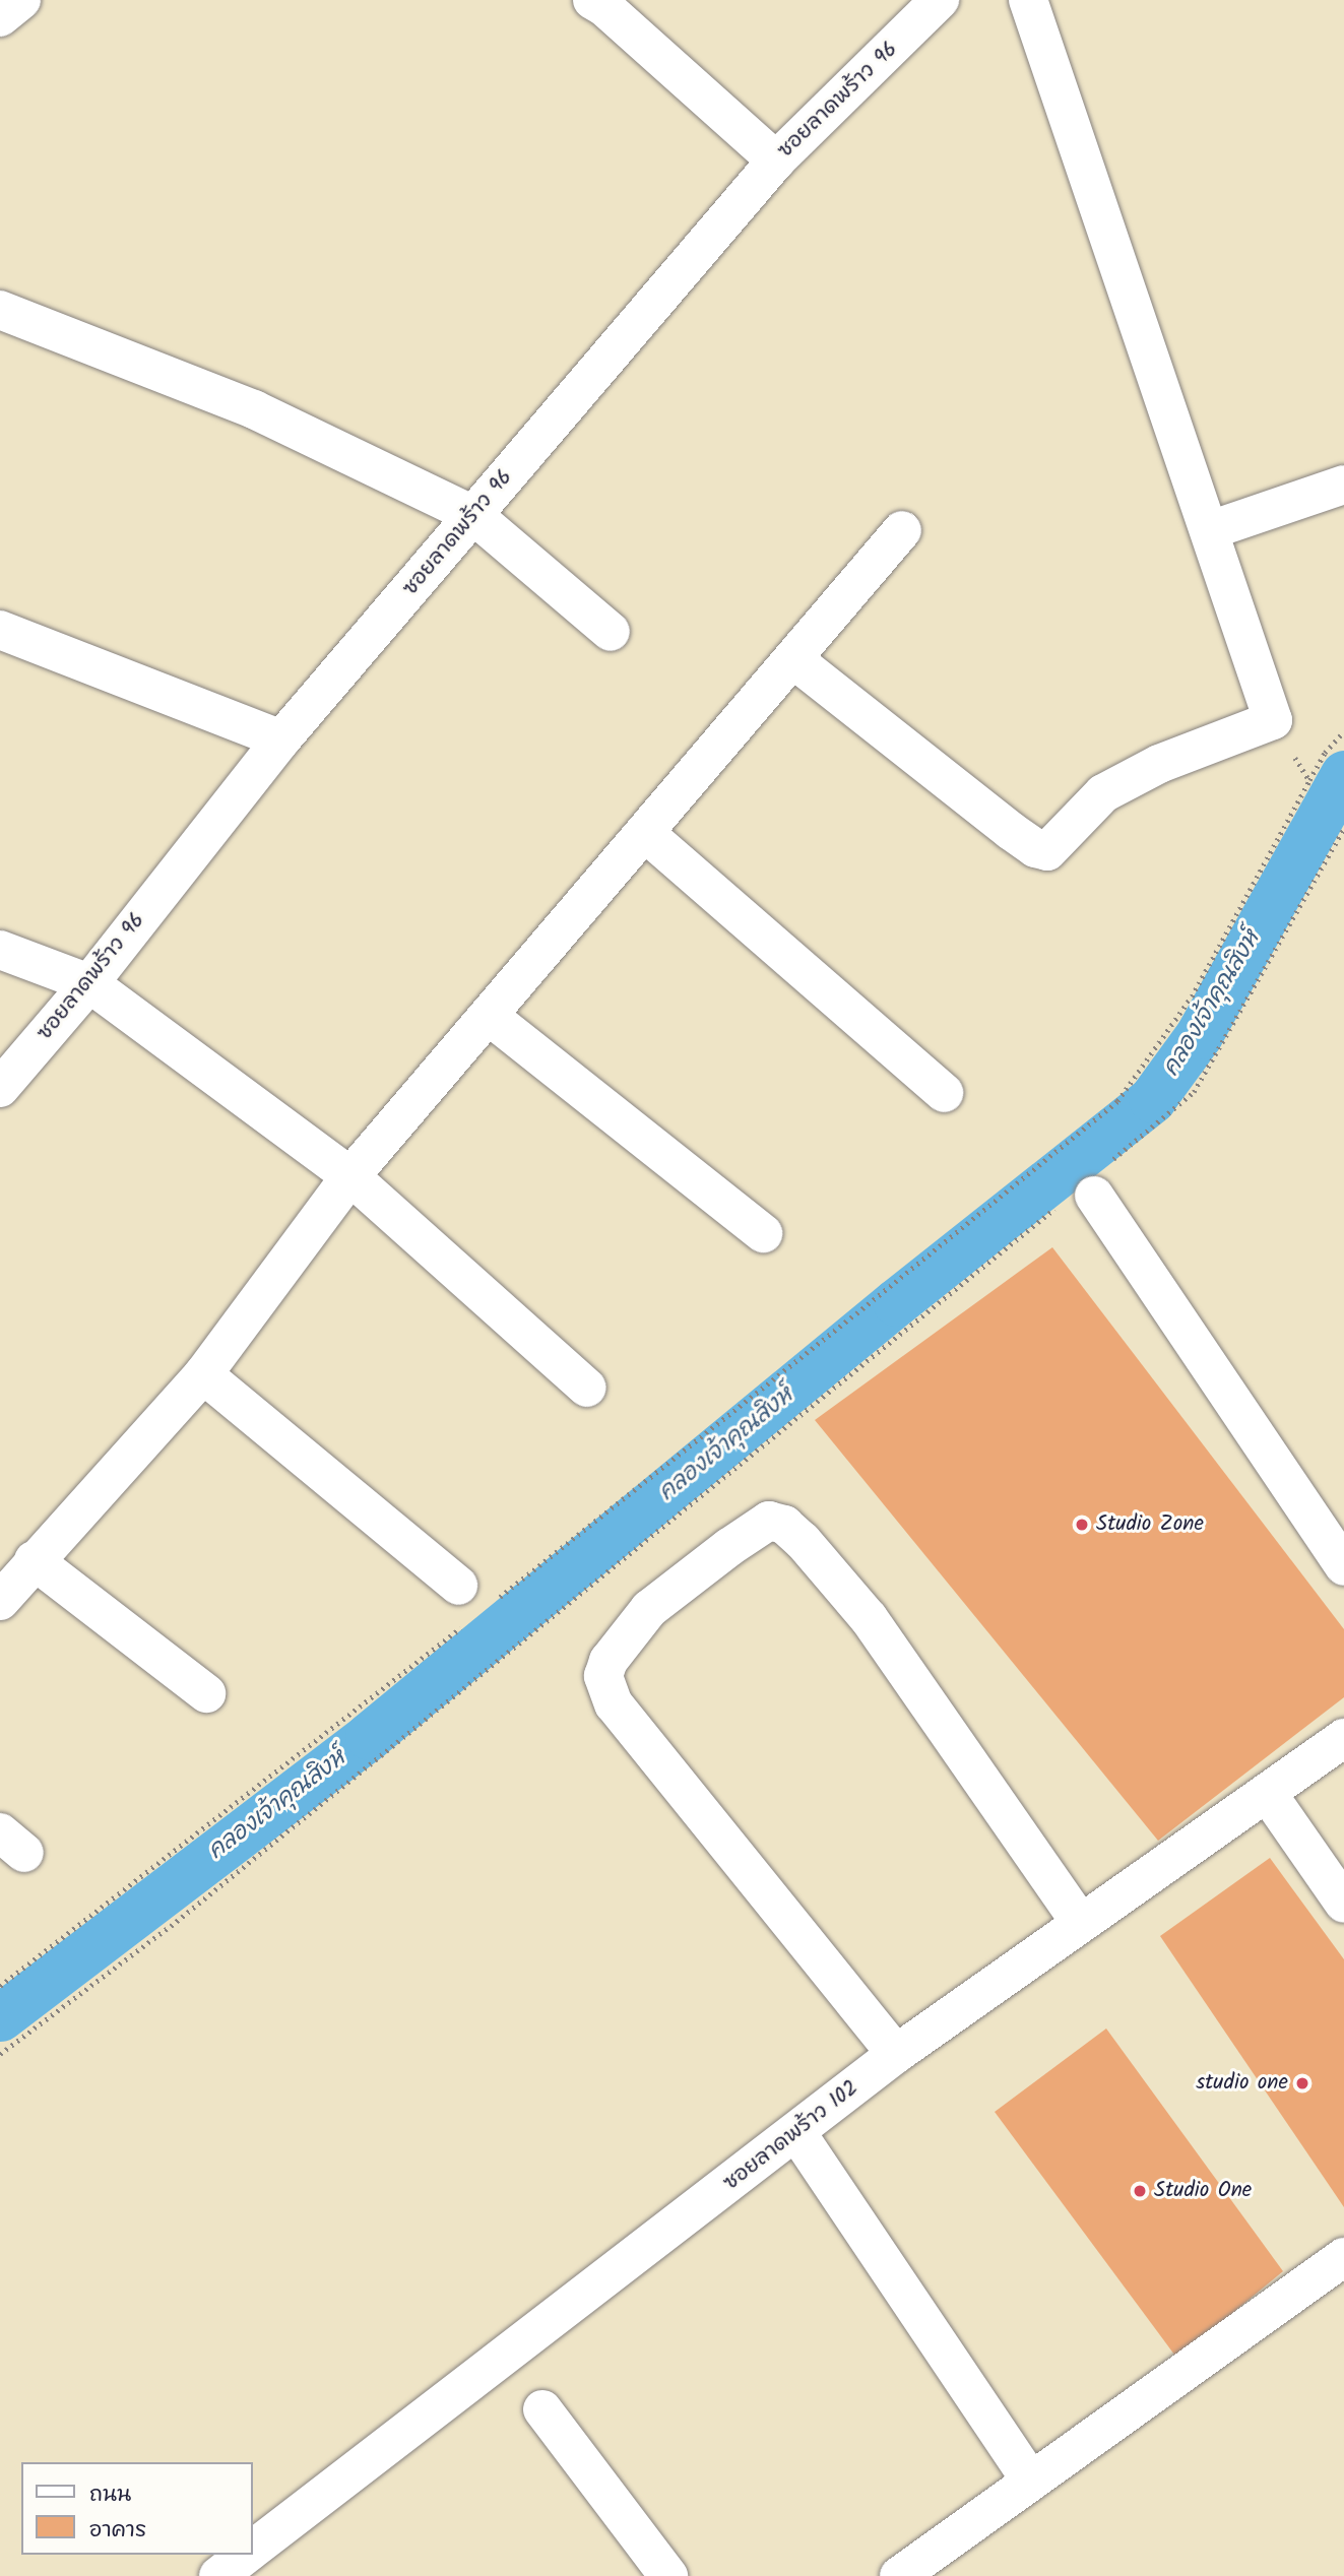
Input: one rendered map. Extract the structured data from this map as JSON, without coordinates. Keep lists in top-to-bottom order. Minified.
{"streets":{"street":["ซอยลาดพร้าว 96","ซอยลาดพร้าว 102"]},"water":["คลองเจ้าคุณสิงห์"],"places":["Studio Zone","studio one","Studio One"],"legend":["ถนน","อาคาร"]}
